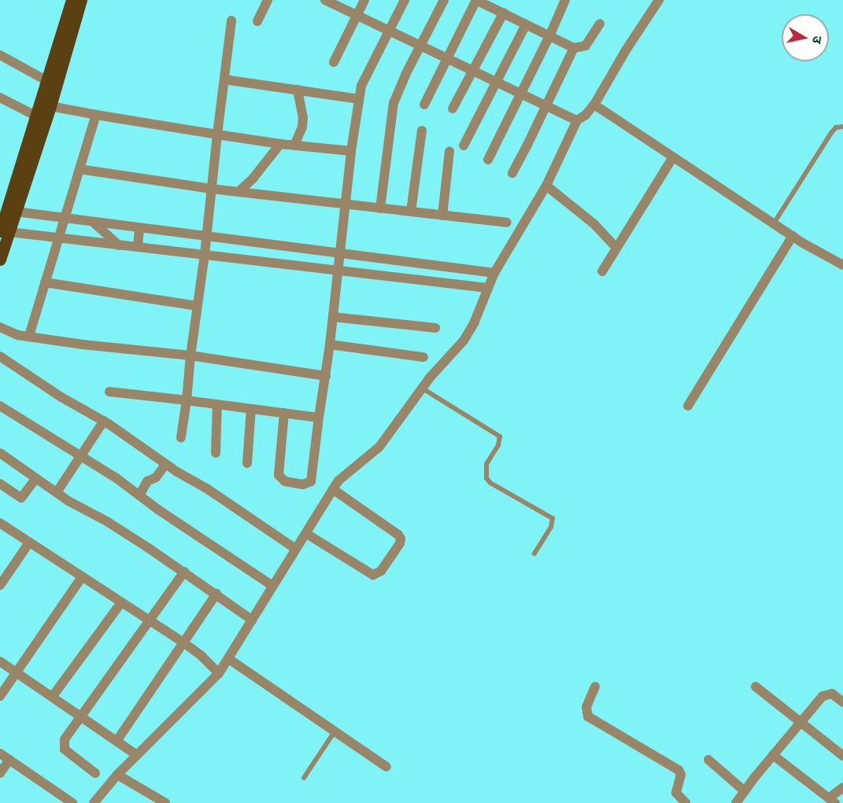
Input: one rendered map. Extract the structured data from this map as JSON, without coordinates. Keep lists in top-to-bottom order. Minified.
{"north":"right"}
